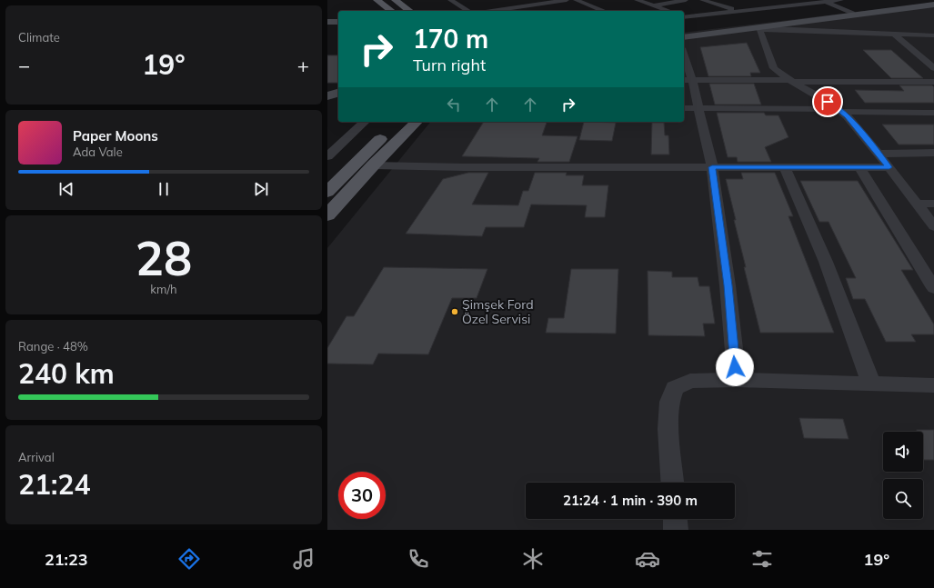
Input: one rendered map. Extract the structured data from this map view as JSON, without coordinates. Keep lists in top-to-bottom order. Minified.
{"places":["Şimşek Ford Özel Servisi"],"page":{"tile":["Climate",["28","km/h"],["Range · 48%","240 km"],["Arrival","21:24"]],"turn":["170 m","Turn right"],"heat":["−","19°","+"],"song":["Paper Moons","Ada Vale"],"limit":"30","trip":"21:24 · 1 min · 390 m","tabs":["21:23","19°"]}}
